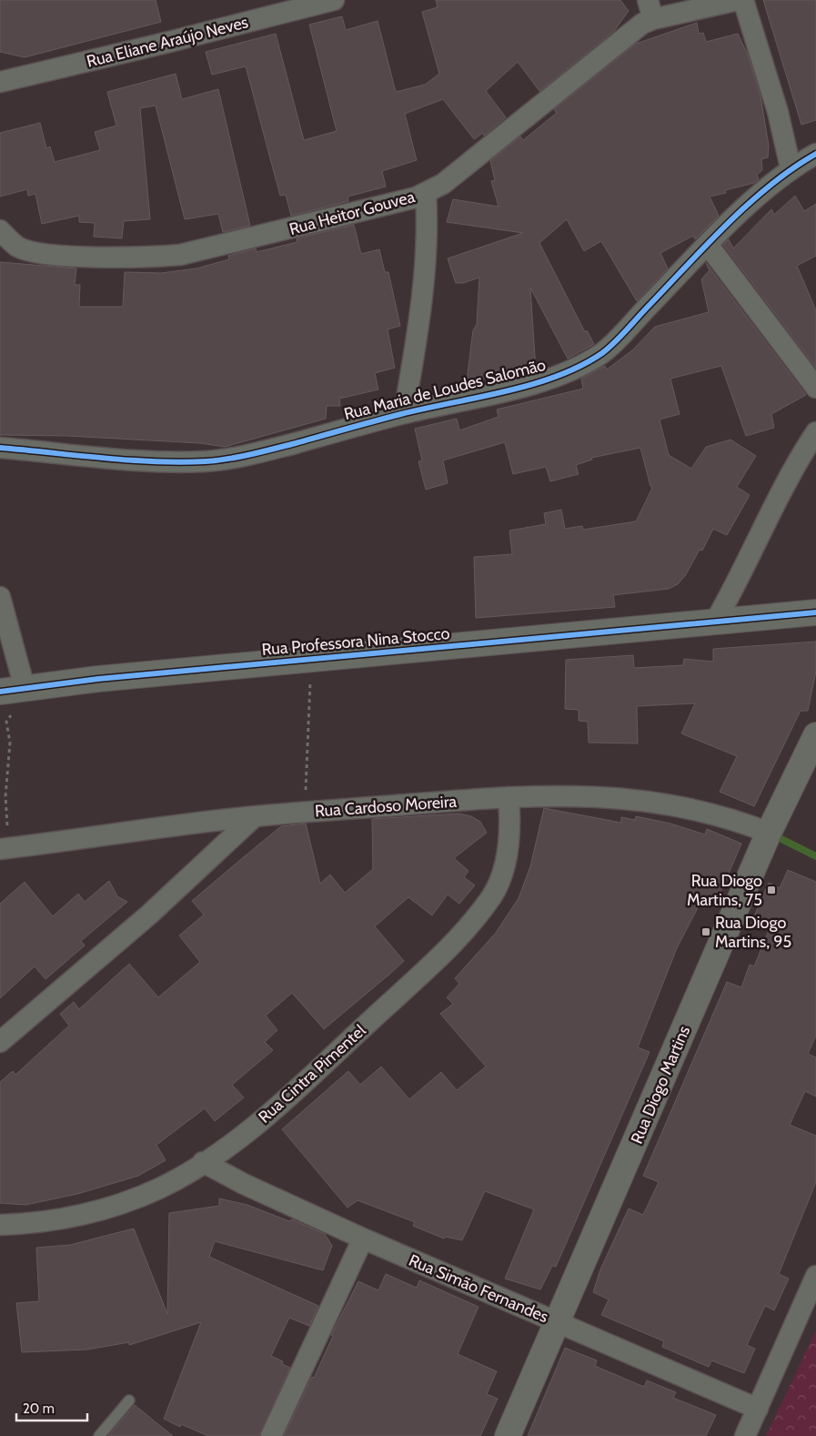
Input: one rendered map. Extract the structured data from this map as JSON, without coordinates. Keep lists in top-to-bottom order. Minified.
{"streets":{"street":["Rua Eliane Araújo Neves","Rua Heitor Gouvea","Rua Maria de Loudes Salomão","Rua Professora Nina Stocco","Rua Cardoso Moreira","Rua Cintra Pimentel","Rua Diogo Martins","Rua Simão Fernandes"]},"crossings":[["Rua Cardoso Moreira","Rua Cintra Pimentel"],["Rua Cardoso Moreira","Rua Diogo Martins"],["Rua Cintra Pimentel","Rua Simão Fernandes"],["Rua Diogo Martins","Rua Simão Fernandes"]],"places":{"transit":["Rua Diogo Martins, 75","Rua Diogo Martins, 95"]},"scale_bar":"20 m"}
